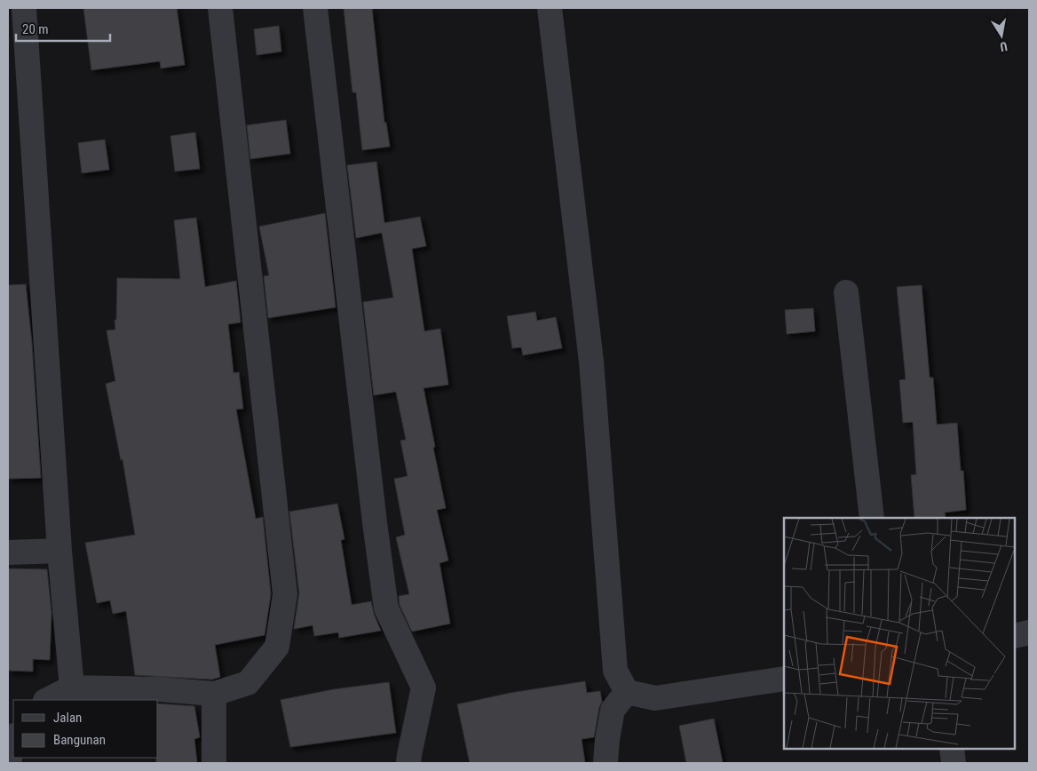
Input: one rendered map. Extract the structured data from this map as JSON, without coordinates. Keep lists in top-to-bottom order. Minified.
{"legend":["Jalan","Bangunan"],"scale_bar":"20 m","north":"bottom"}
